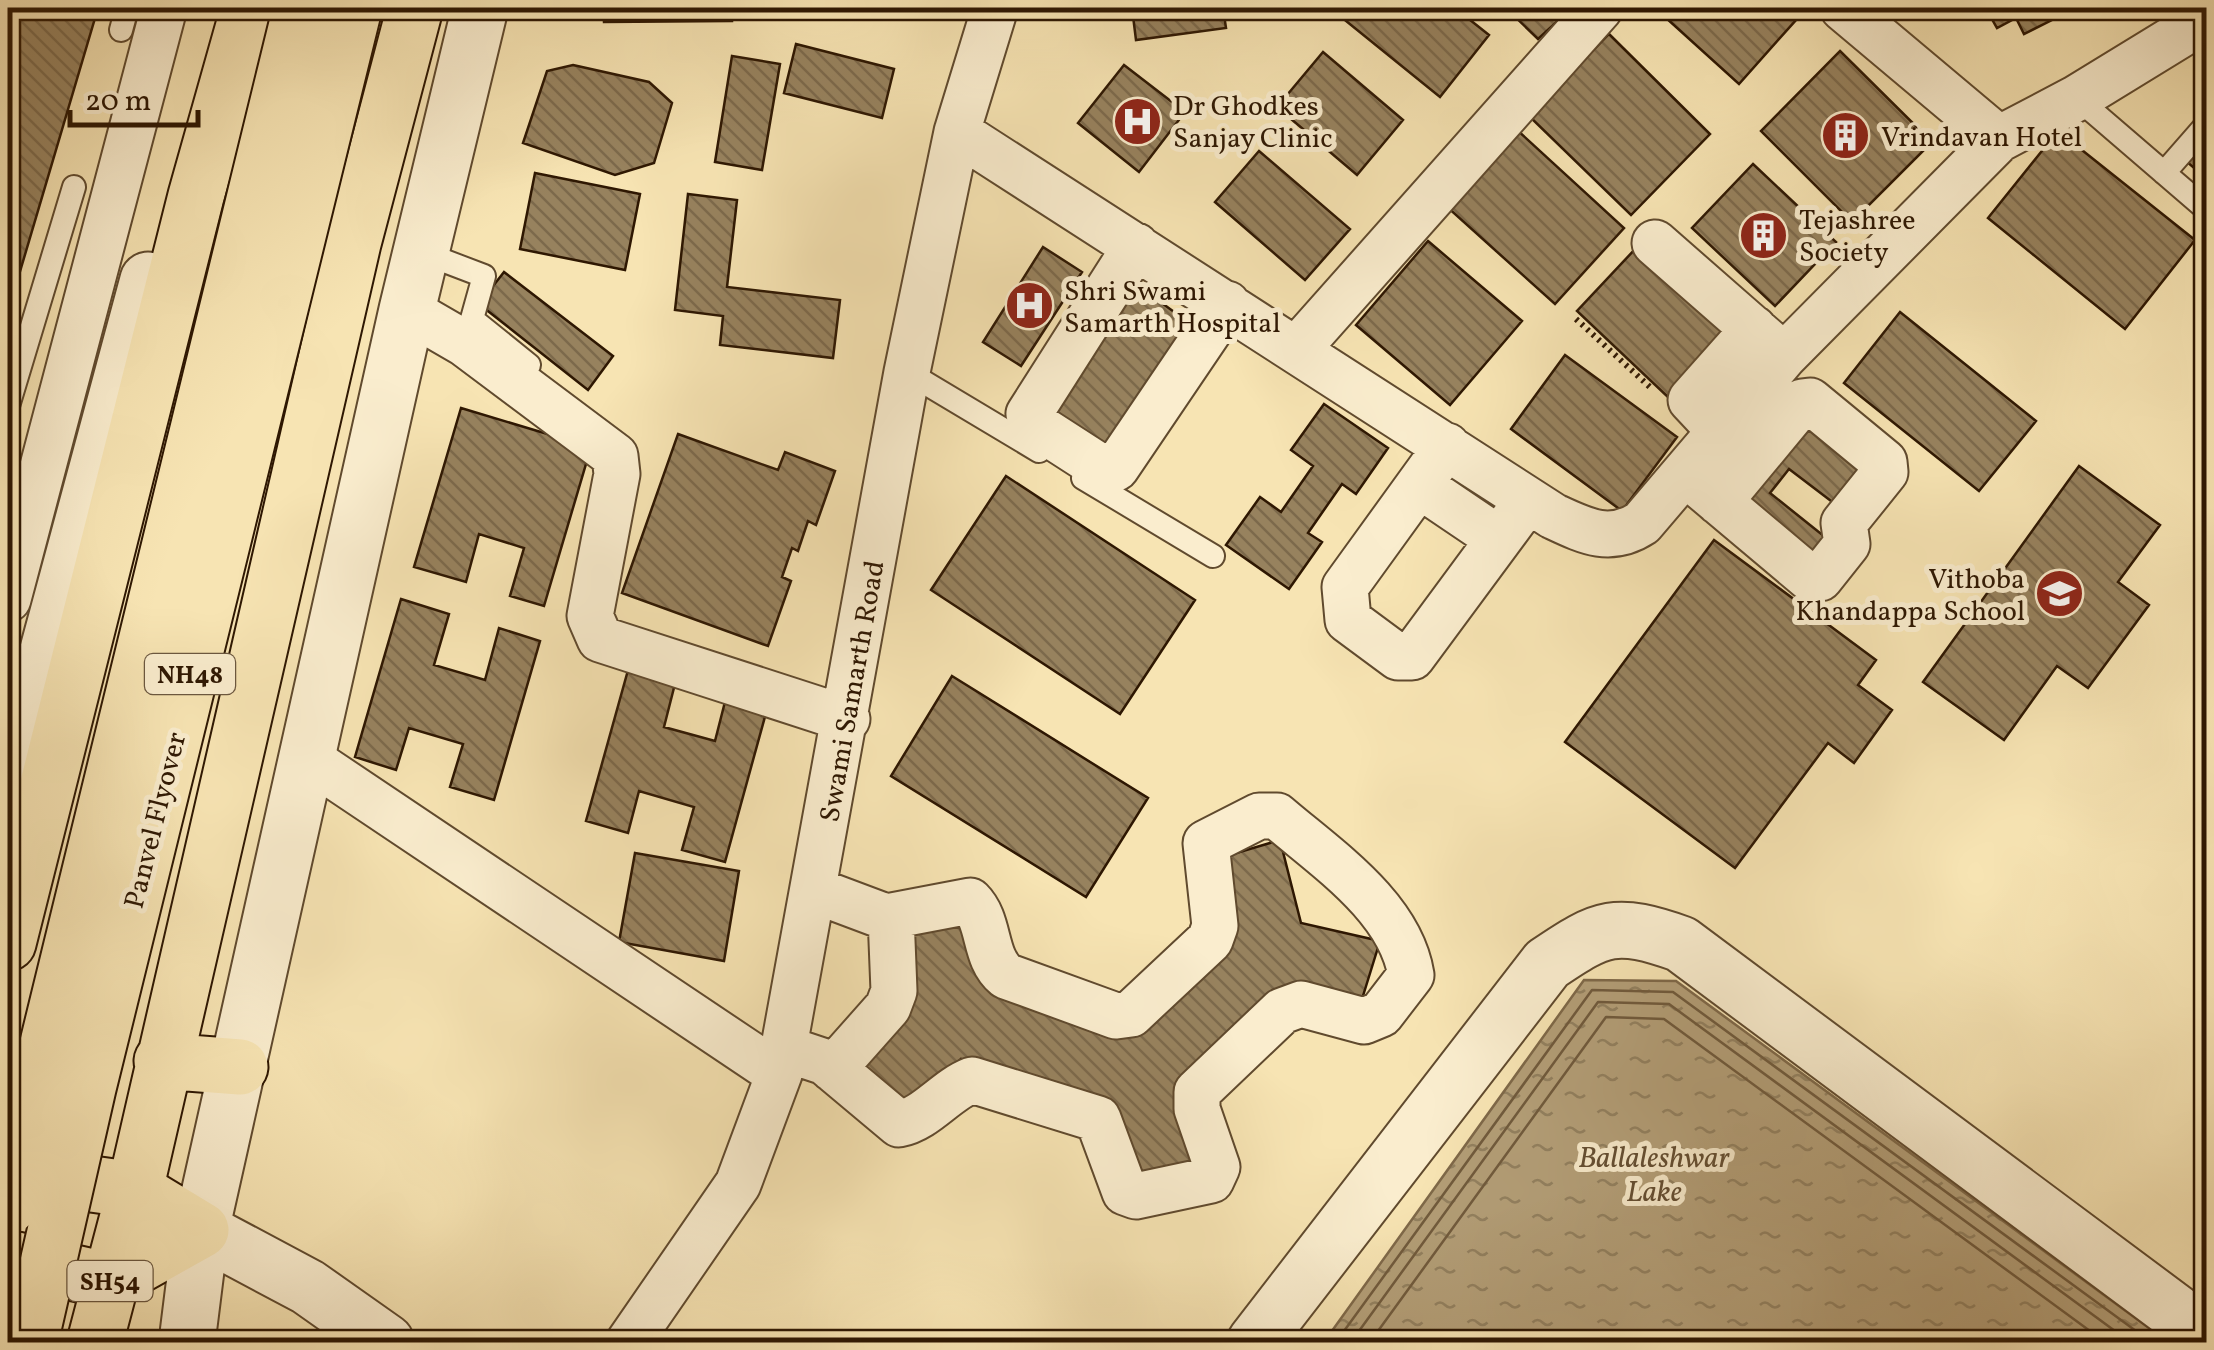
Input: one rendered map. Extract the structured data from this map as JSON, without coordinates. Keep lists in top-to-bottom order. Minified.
{"streets":{"main road":["NH48","Panvel Flyover","SH54"],"street":["Swami Samarth Road"]},"water":["Ballaleshwar Lake"],"places":{"hospital":["Dr Ghodkes Sanjay Clinic","Shri Swami Samarth Hospital"],"building":["Vrindavan Hotel","Tejashree Society"],"school or university":["Vithoba Khandappa School"]},"scale_bar":"20 m"}
